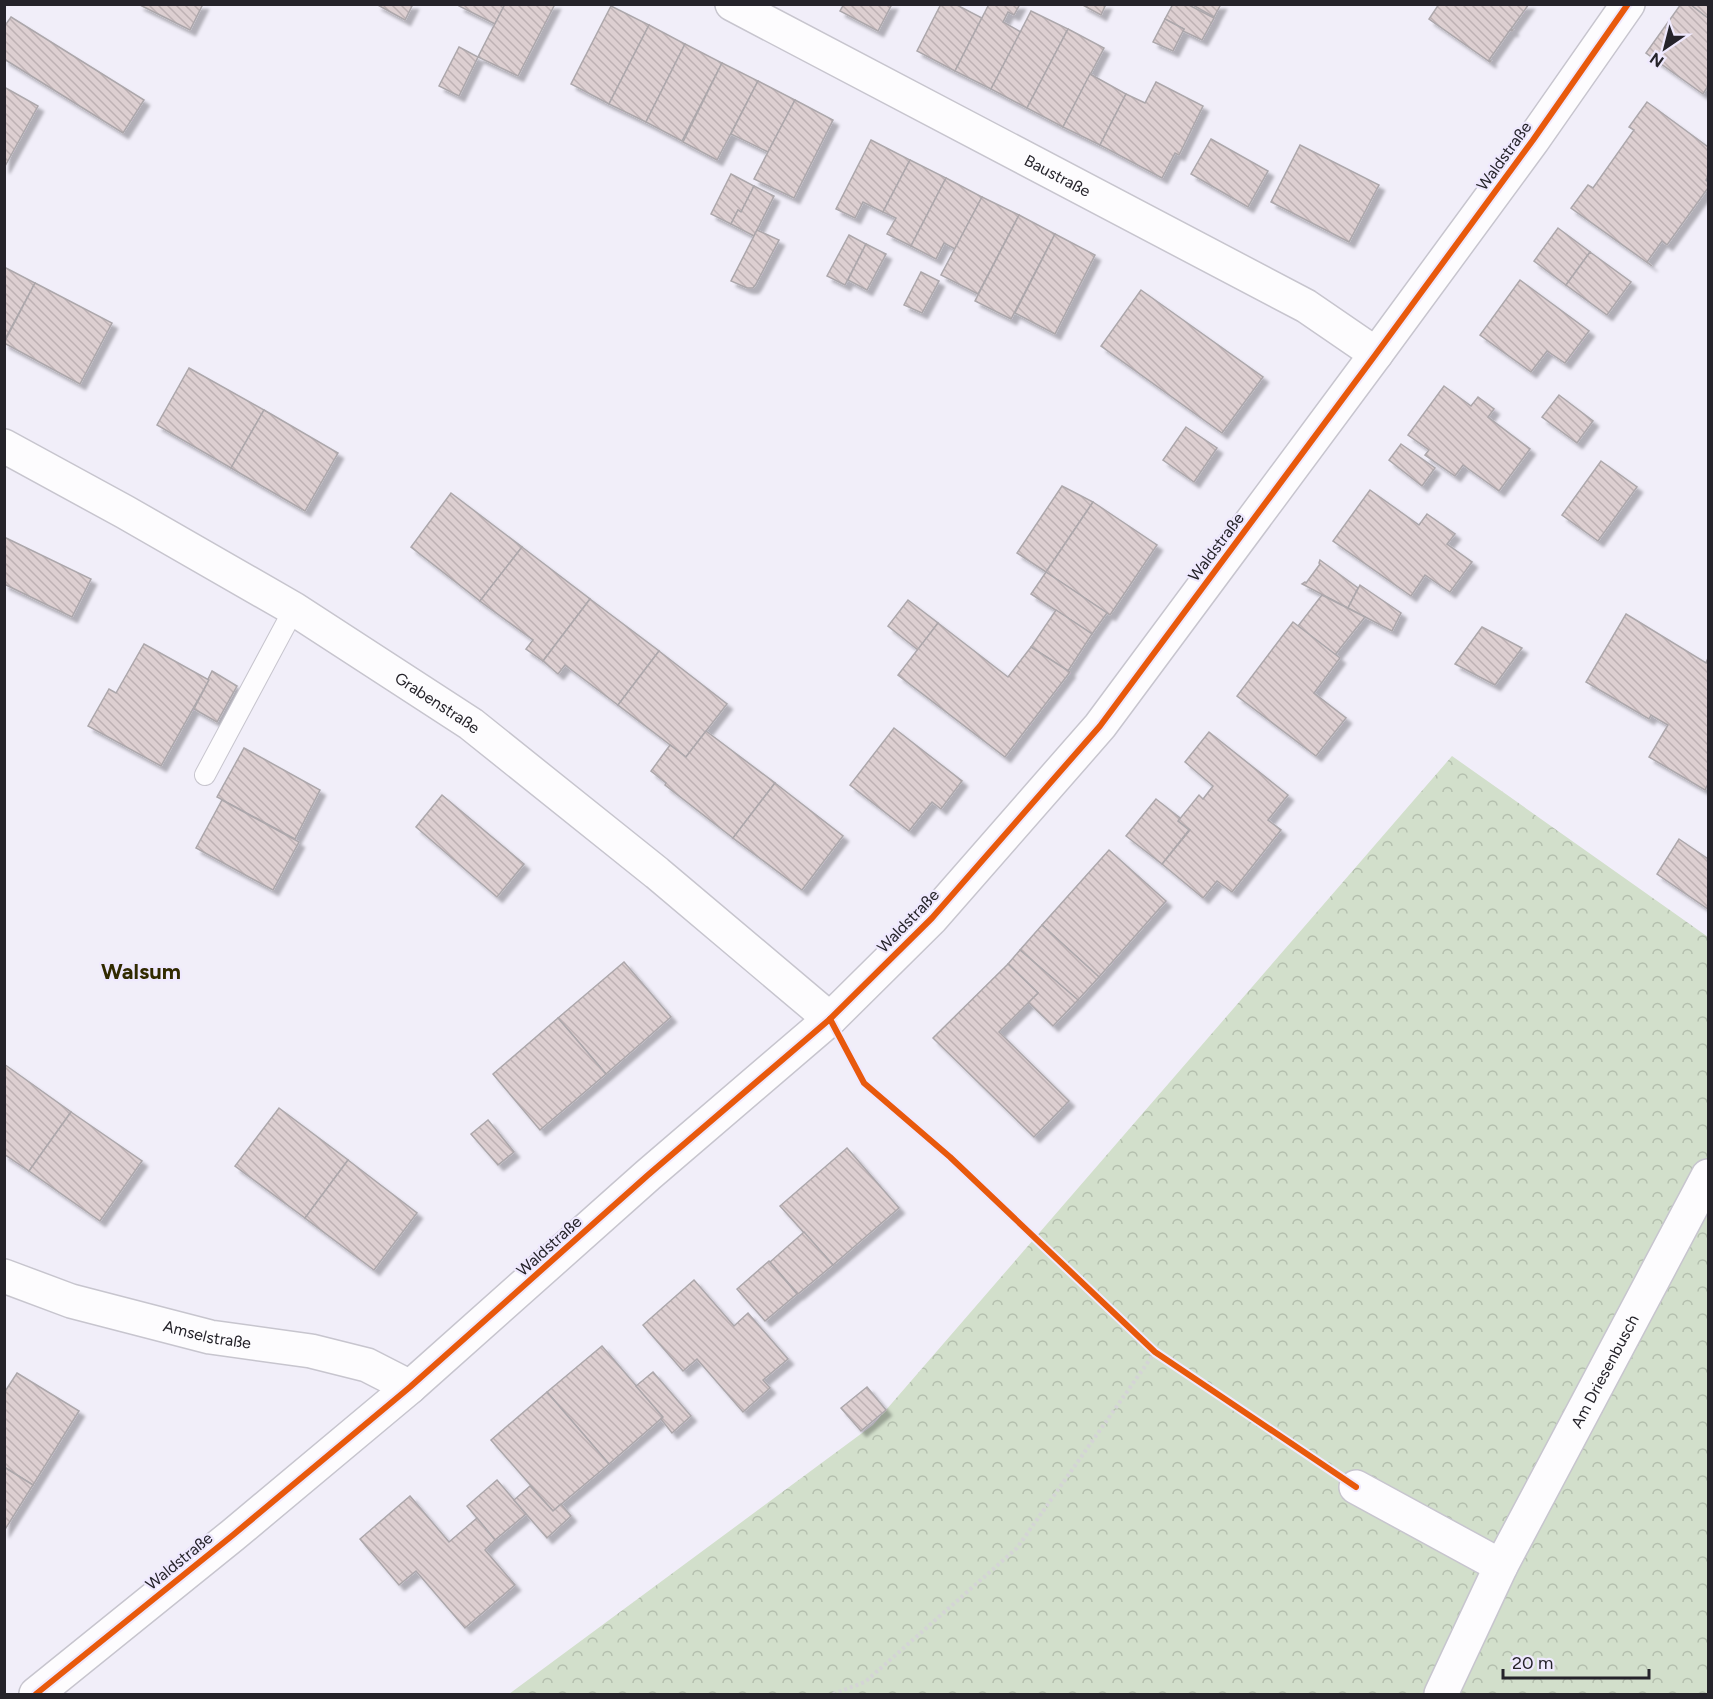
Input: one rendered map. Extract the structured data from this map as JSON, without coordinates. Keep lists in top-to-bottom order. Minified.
{"streets":{"street":["Waldstraße","Baustraße","Grabenstraße","Amselstraße","Am Driesenbusch"]},"crossings":[["Waldstraße","Baustraße"],["Waldstraße","Grabenstraße"],["Waldstraße","Amselstraße"]],"districts":["Walsum"],"scale_bar":"20 m","north":"bottom left"}
